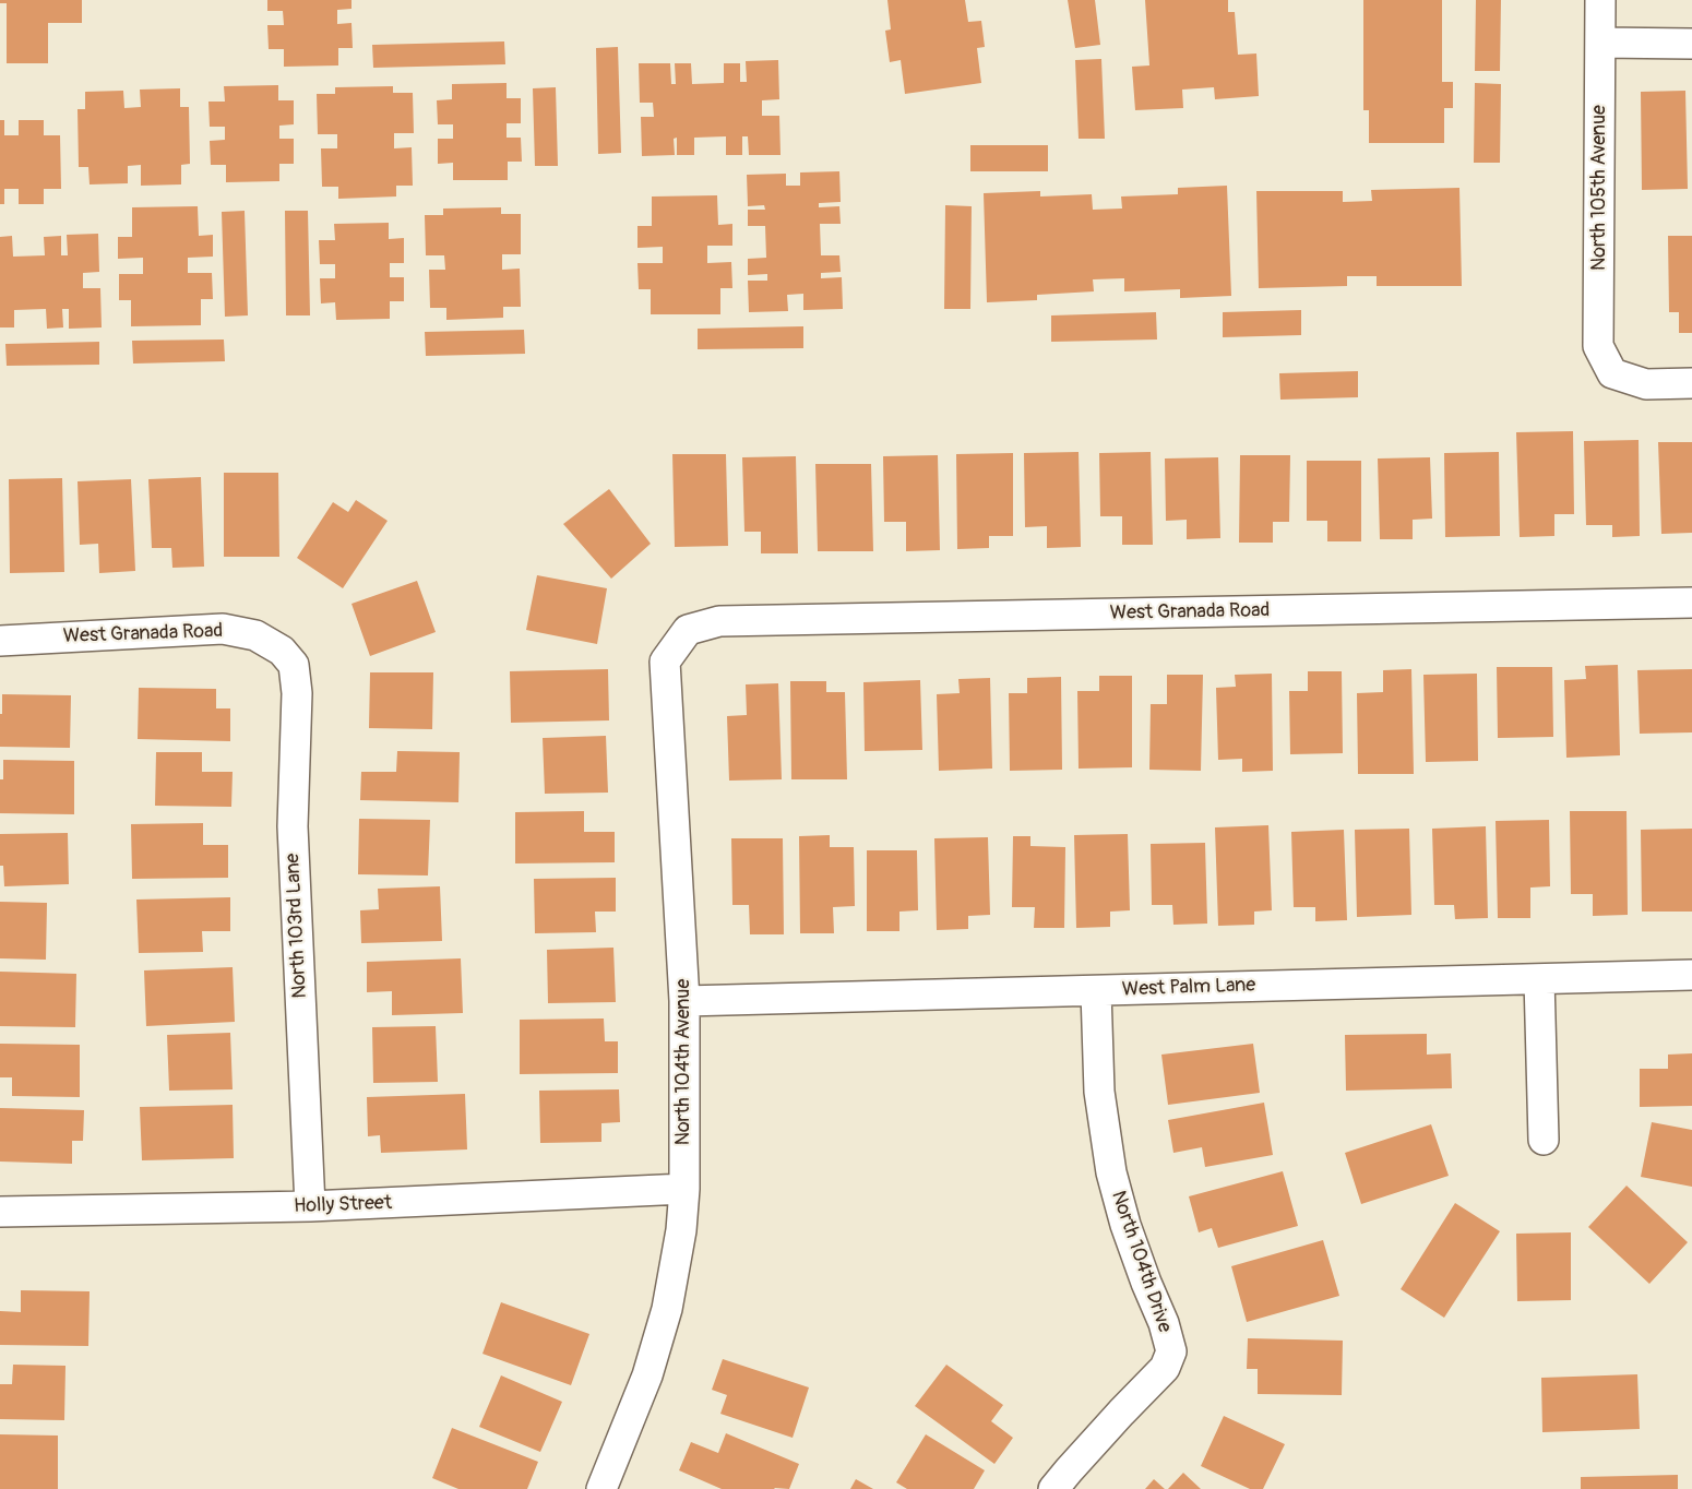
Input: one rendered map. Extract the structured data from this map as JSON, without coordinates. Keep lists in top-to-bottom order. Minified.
{"streets":{"street":["North 105th Avenue","West Granada Road","North 103rd Lane","West Palm Lane","North 104th Avenue","Holly Street","North 104th Drive"]},"crossings":[["West Granada Road","North 103rd Lane"],["West Granada Road","North 104th Avenue"],["North 103rd Lane","Holly Street"],["West Palm Lane","North 104th Avenue"],["West Palm Lane","North 104th Drive"],["North 104th Avenue","Holly Street"]]}
